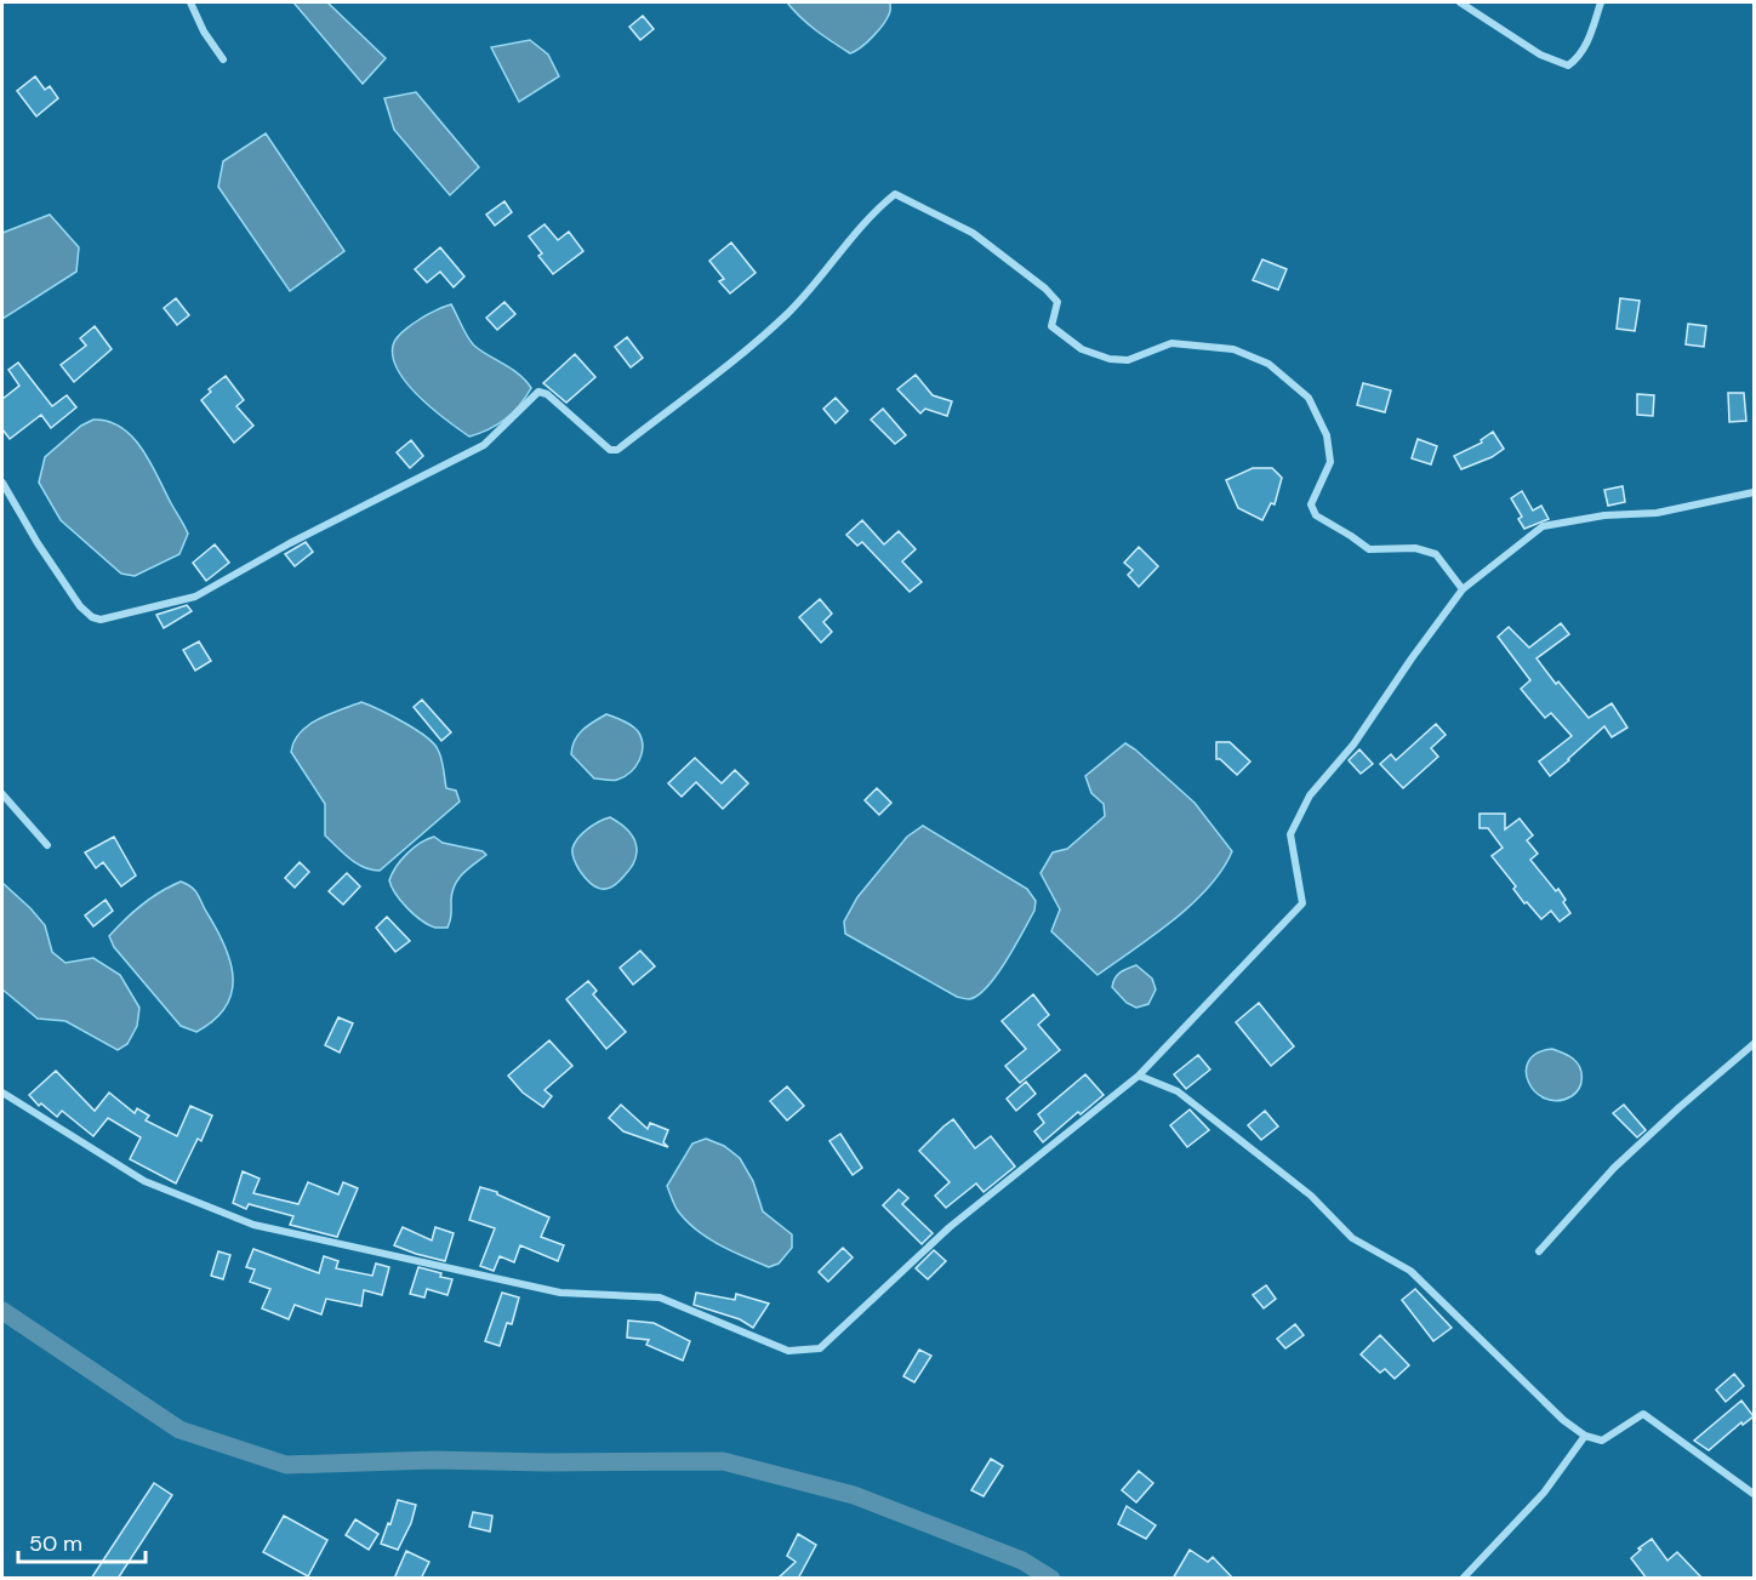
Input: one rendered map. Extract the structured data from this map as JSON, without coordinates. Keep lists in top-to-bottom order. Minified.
{"scale_bar":"50 m"}
